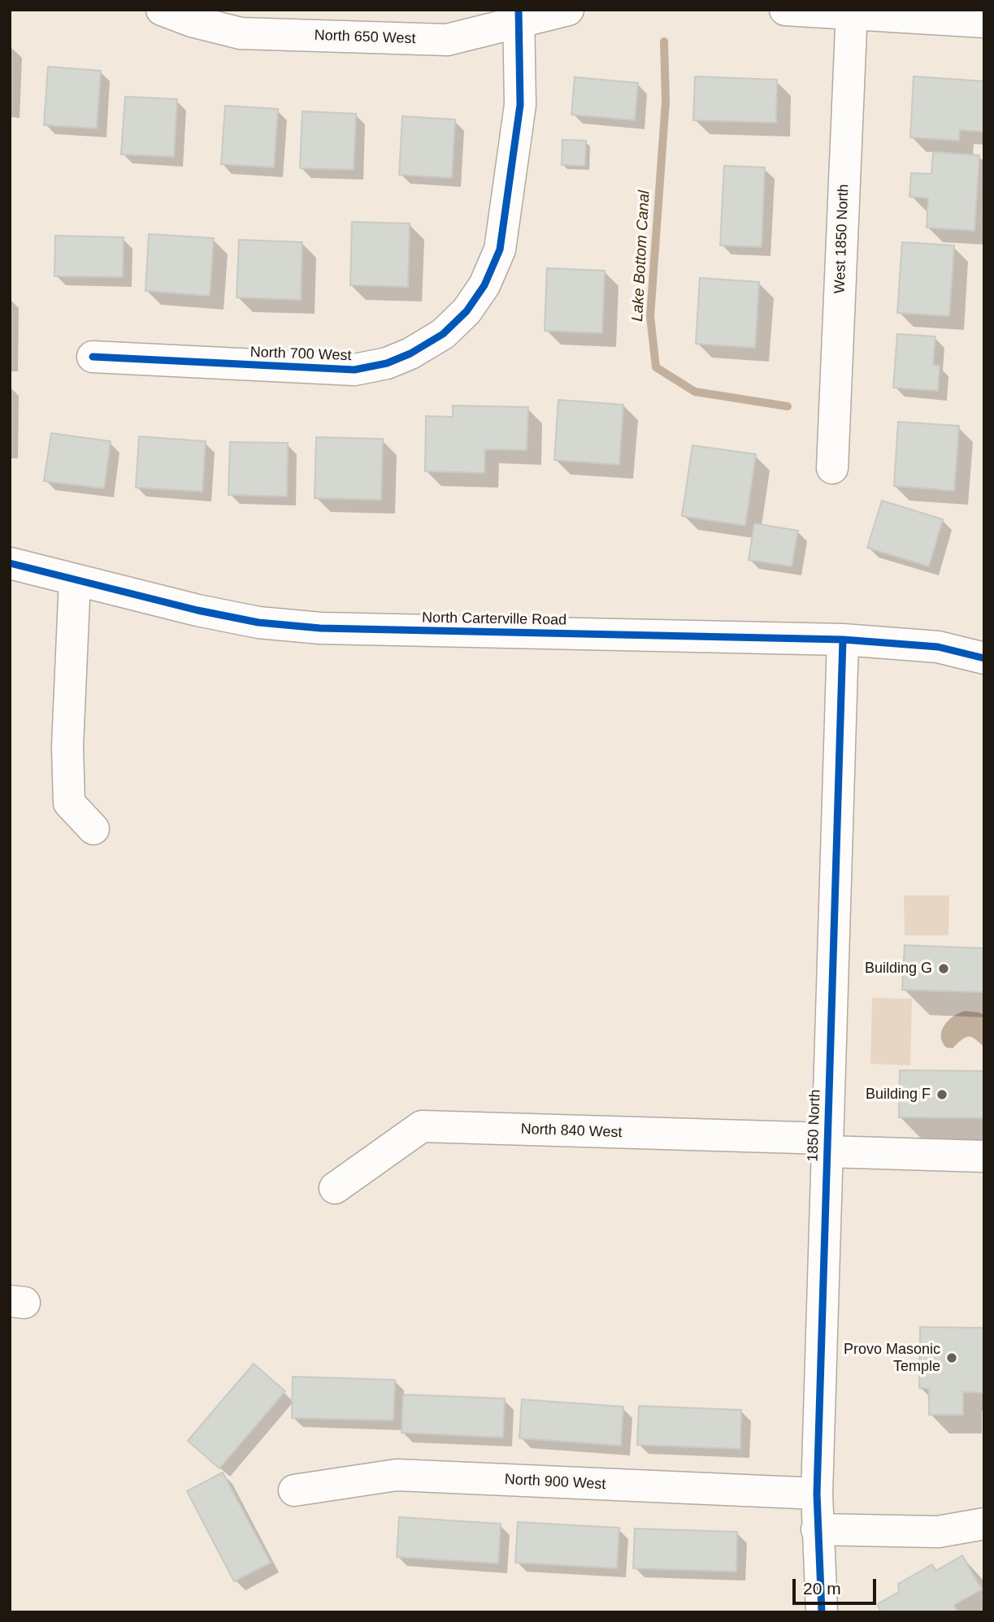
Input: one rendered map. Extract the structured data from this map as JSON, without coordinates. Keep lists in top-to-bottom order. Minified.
{"streets":{"street":["North 650 West","West 1850 North","North 700 West","North Carterville Road","1850 North","North 840 West","North 900 West"]},"crossings":[["North 650 West","North 700 West"],["North Carterville Road","1850 North"],["1850 North","North 840 West"],["1850 North","North 900 West"]],"water":["Lake Bottom Canal"],"places":["Building G","Building F","Provo Masonic Temple"],"scale_bar":"20 m"}
